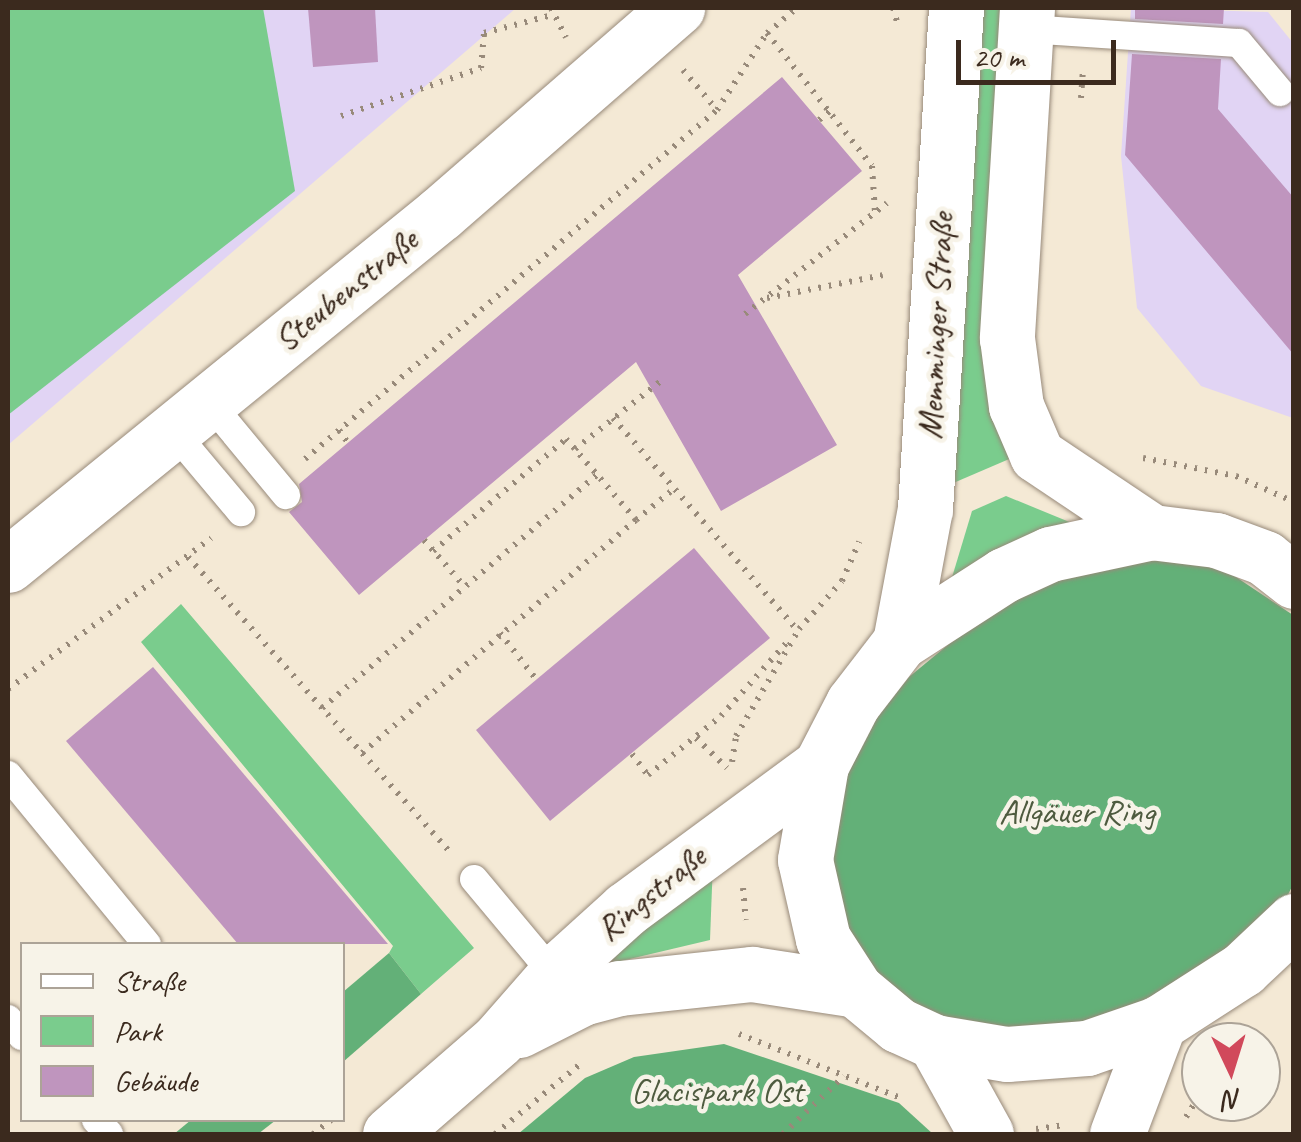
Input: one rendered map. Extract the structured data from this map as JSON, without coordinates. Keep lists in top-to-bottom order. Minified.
{"streets":{"main road":["Steubenstraße","Memminger Straße","Ringstraße"]},"parks":["Allgäuer Ring","Glacispark Ost"],"legend":["Straße","Park","Gebäude"],"scale_bar":"20 m","north":"bottom"}
